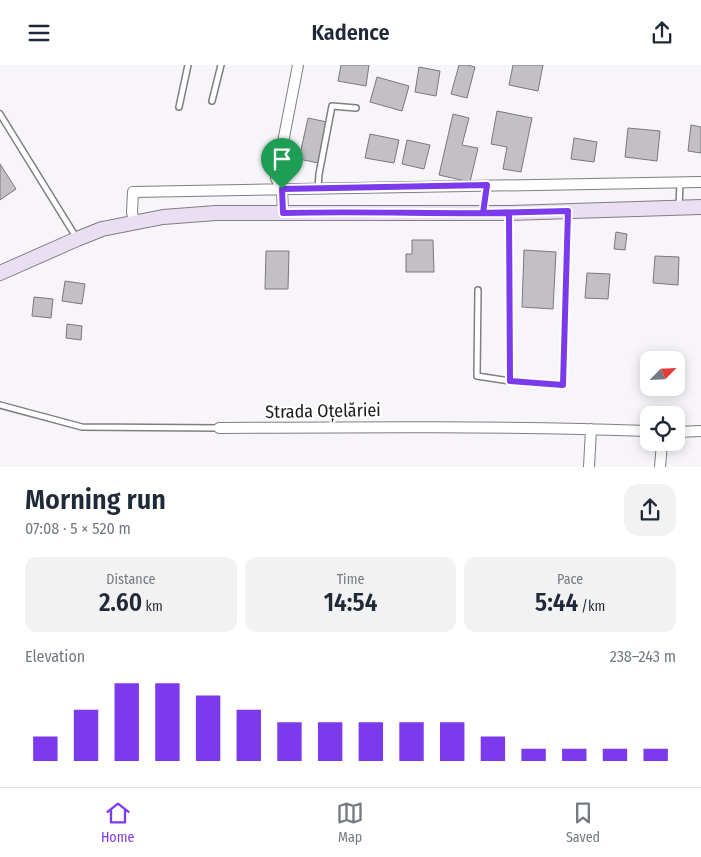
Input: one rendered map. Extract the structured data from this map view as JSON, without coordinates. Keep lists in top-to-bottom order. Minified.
{"streets":{"street":["Strada Oțelăriei"]},"north":"top right","page":{"header":"Kadence","heading":["Morning run","07:08 · 5 × 520 m"],"stats":[["Distance","2.60 km"],["Time","14:54"],["Pace","5:44 /km"]],"chart":["Elevation","238–243 m"],"tabs":["Home","Map","Saved"]}}
